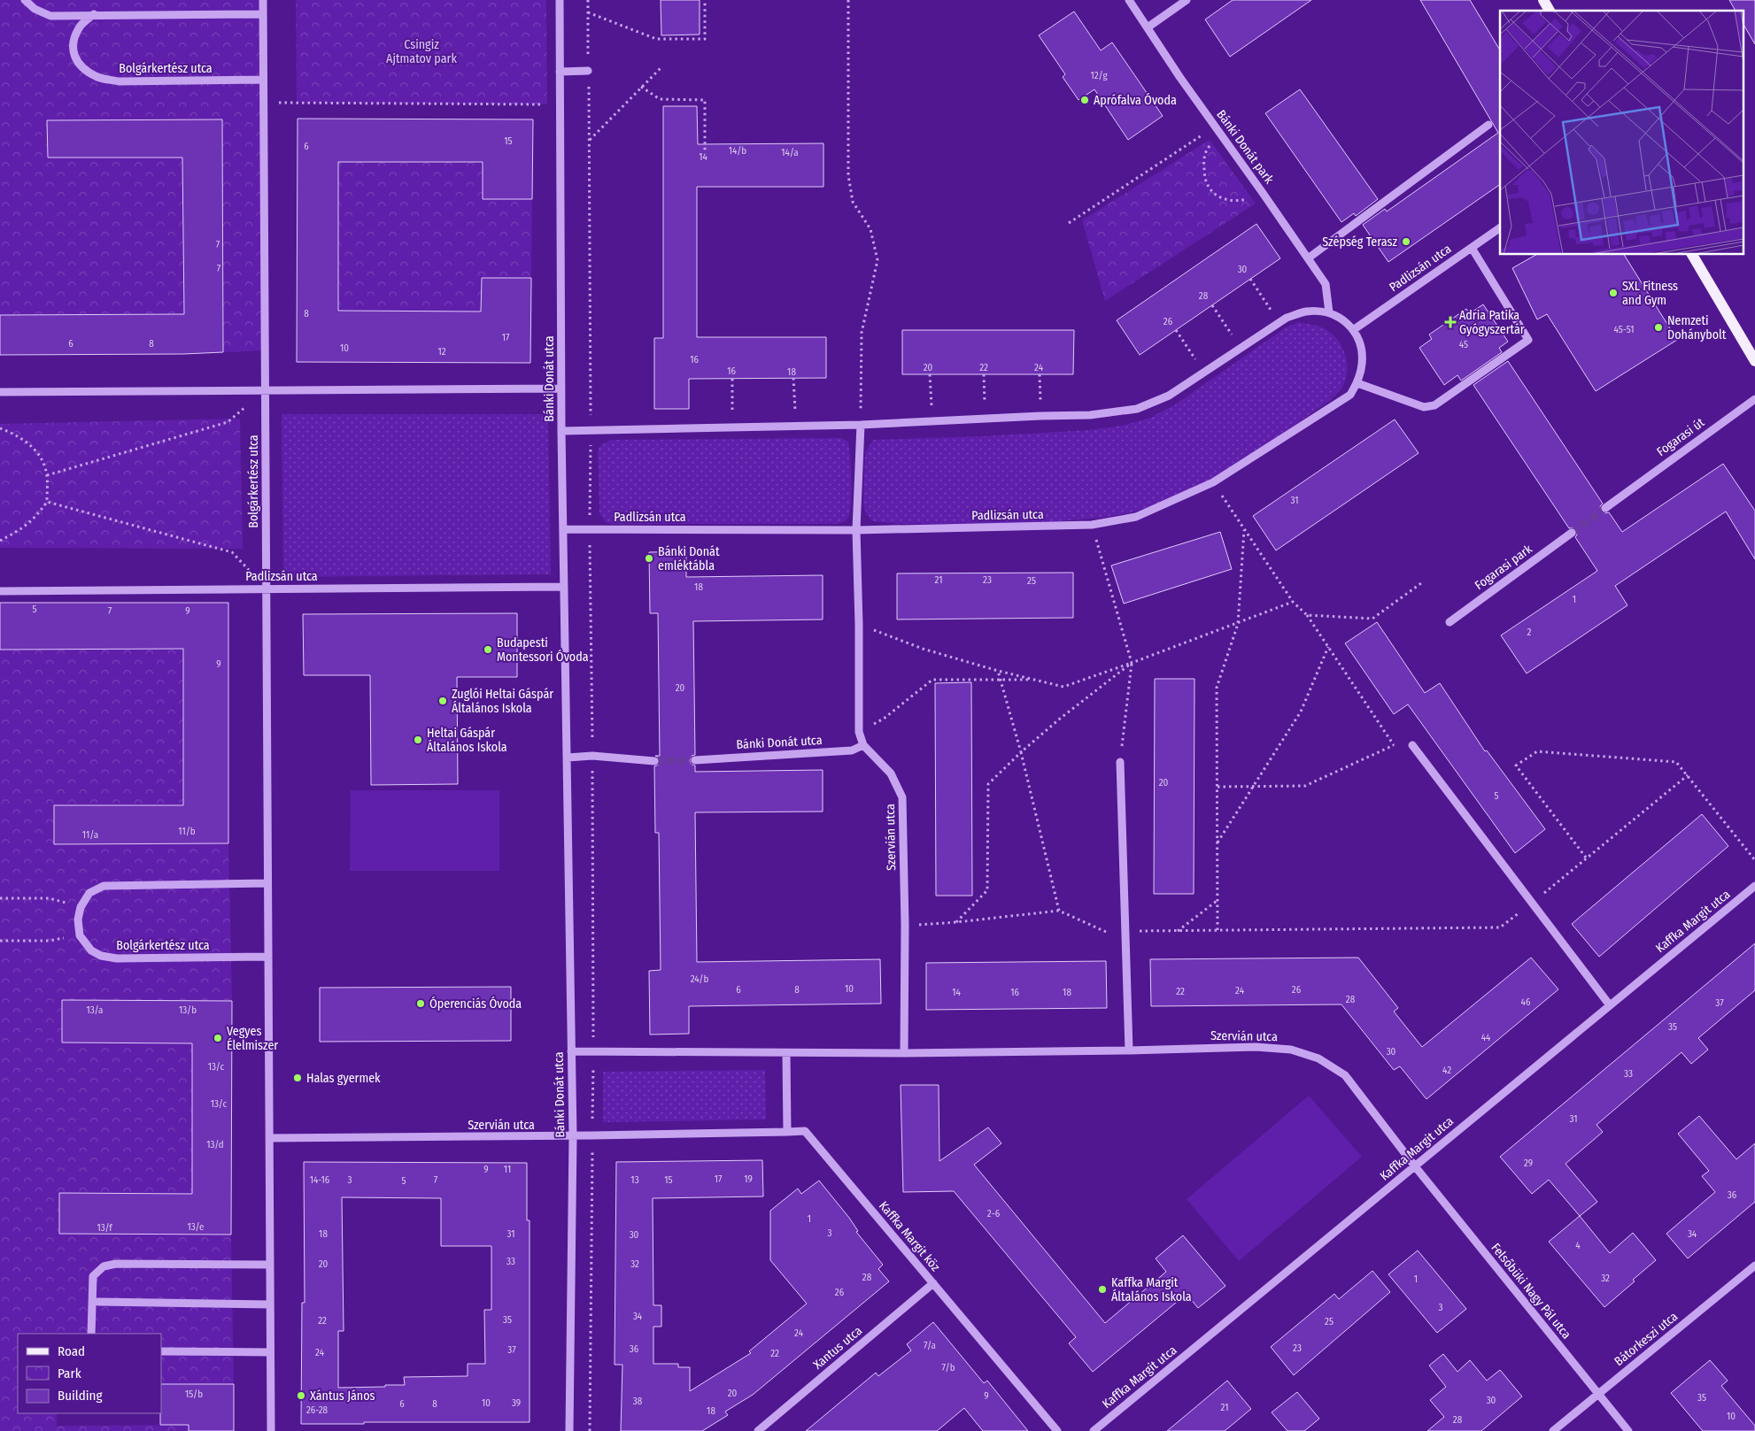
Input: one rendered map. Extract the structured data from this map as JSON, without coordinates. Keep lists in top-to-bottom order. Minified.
{"streets":{"street":["Bolgárkertész utca","Bánki Donát park","Padlizsán utca","Bánki Donát utca","Fogarasi út","Fogarasi park","Szervián utca","Kaffka Margit utca","Kaffka Margit köz","Felsőbüki Nagy Pál utca","Bátorkeszi utca","Xantus utca"]},"crossings":[["Bolgárkertész utca","Padlizsán utca"],["Bolgárkertész utca","Szervián utca"],["Bánki Donát park","Padlizsán utca"],["Padlizsán utca","Bánki Donát utca"],["Padlizsán utca","Szervián utca"],["Bánki Donát utca","Szervián utca"],["Szervián utca","Kaffka Margit utca"],["Szervián utca","Kaffka Margit köz"],["Szervián utca","Felsőbüki Nagy Pál utca"],["Kaffka Margit utca","Felsőbüki Nagy Pál utca"],["Kaffka Margit köz","Xantus utca"],["Felsőbüki Nagy Pál utca","Bátorkeszi utca"]],"parks":["Csingiz Ajtmatov park"],"places":{"other":["Aprófalva Óvoda","Szépség Terasz","SXL Fitness and Gym","Nemzeti Dohánybolt","Bánki Donát emléktábla","Budapesti Montessori Óvoda","Zuglói Heltai Gáspár Általános Iskola","Heltai Gáspár Általános Iskola","Óperenciás Óvoda","Vegyes Élelmiszer","Halas gyermek","Kaffka Margit Általános Iskola","Xántus János"],"health":["Adria Patika Gyógyszertár"]},"house_numbers":["12/g","15","6","14/b","14/a","14","7","7","30","28","8","26","45-51","17","6","8","45","10","12","16","20","22","24","16","18","31","21","23","25","18","1","5","7","9","2","9","20","20","5","11/b","11/a","24/b","10","6","8","26","24","22","14","16","18","28","46","37","13/a","13/b","35","44","30","13/c","42","33","13/c","31","13/d","29","9","11","17","19","14-16","3","7","13","15","5","36","2-6","1","13/e","13/f","3","18","31","34","30","4","33","20","32","28","32","1","26","3","34","35","22","25","24","7/a","23","36","37","24","22","7/b","20","15/b","9","35","30","38","10","39","6","8","21","26-28","18","10","28"],"legend":["Road","Park","Building"]}
